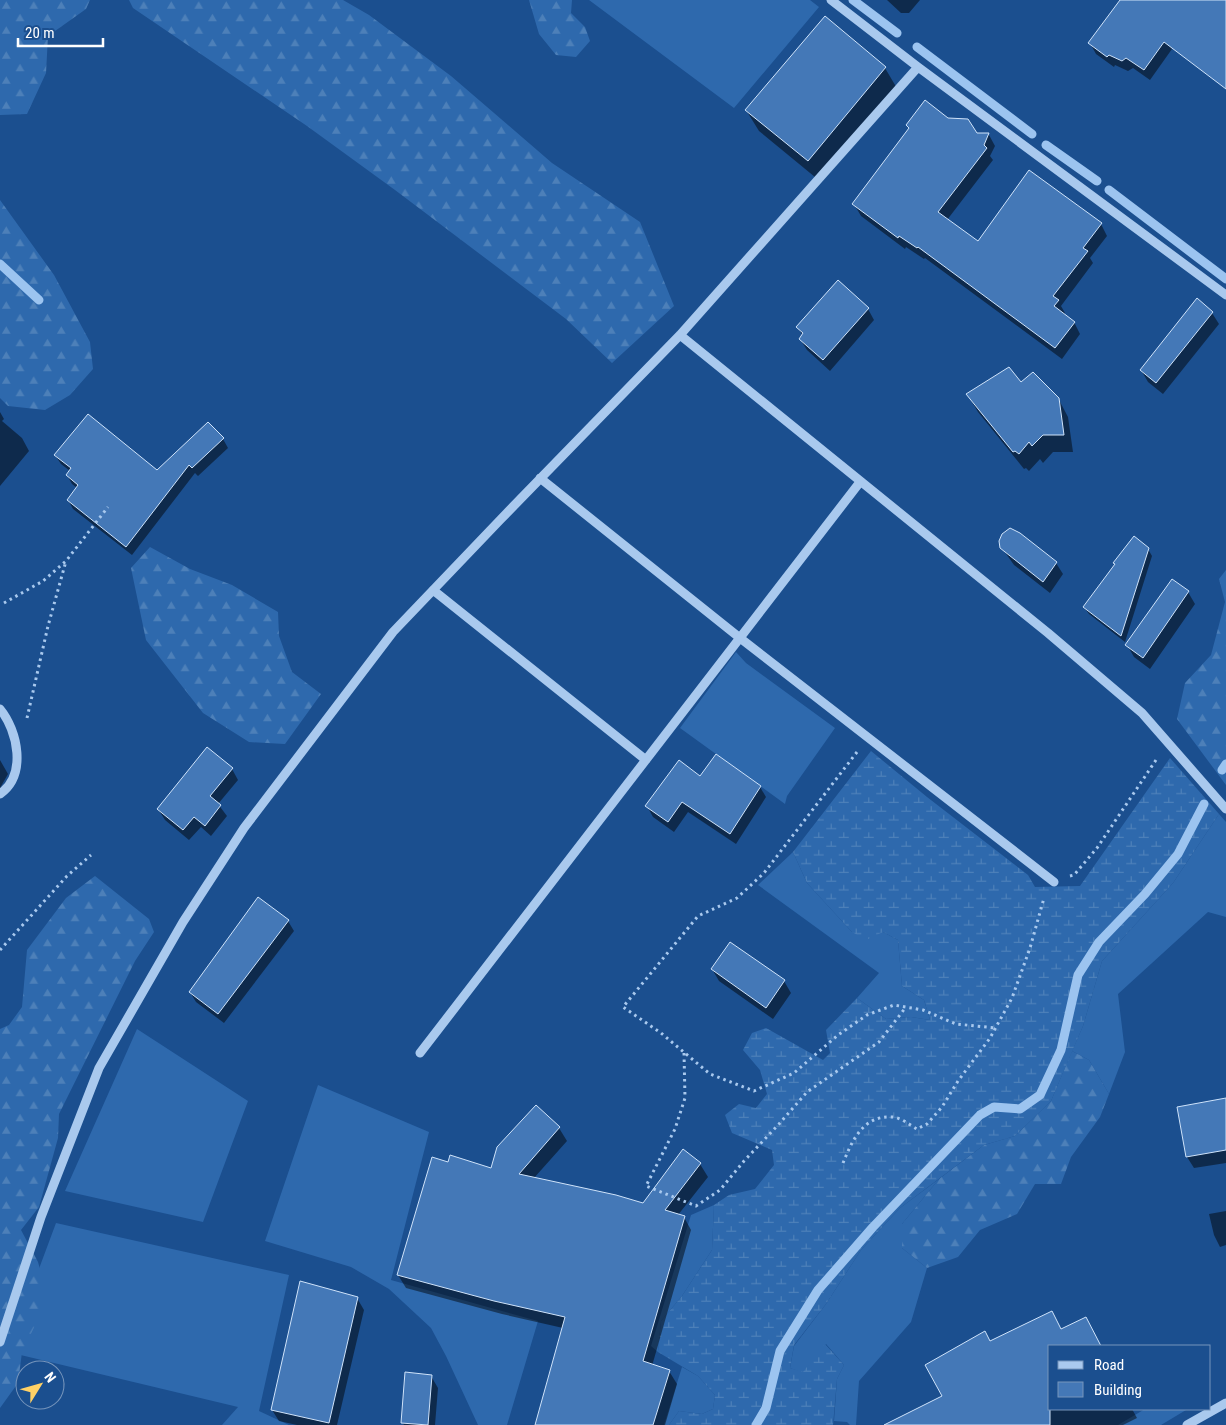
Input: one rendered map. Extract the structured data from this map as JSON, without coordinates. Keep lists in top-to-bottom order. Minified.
{"legend":["Road","Building"],"scale_bar":"20 m","north":"top right"}
